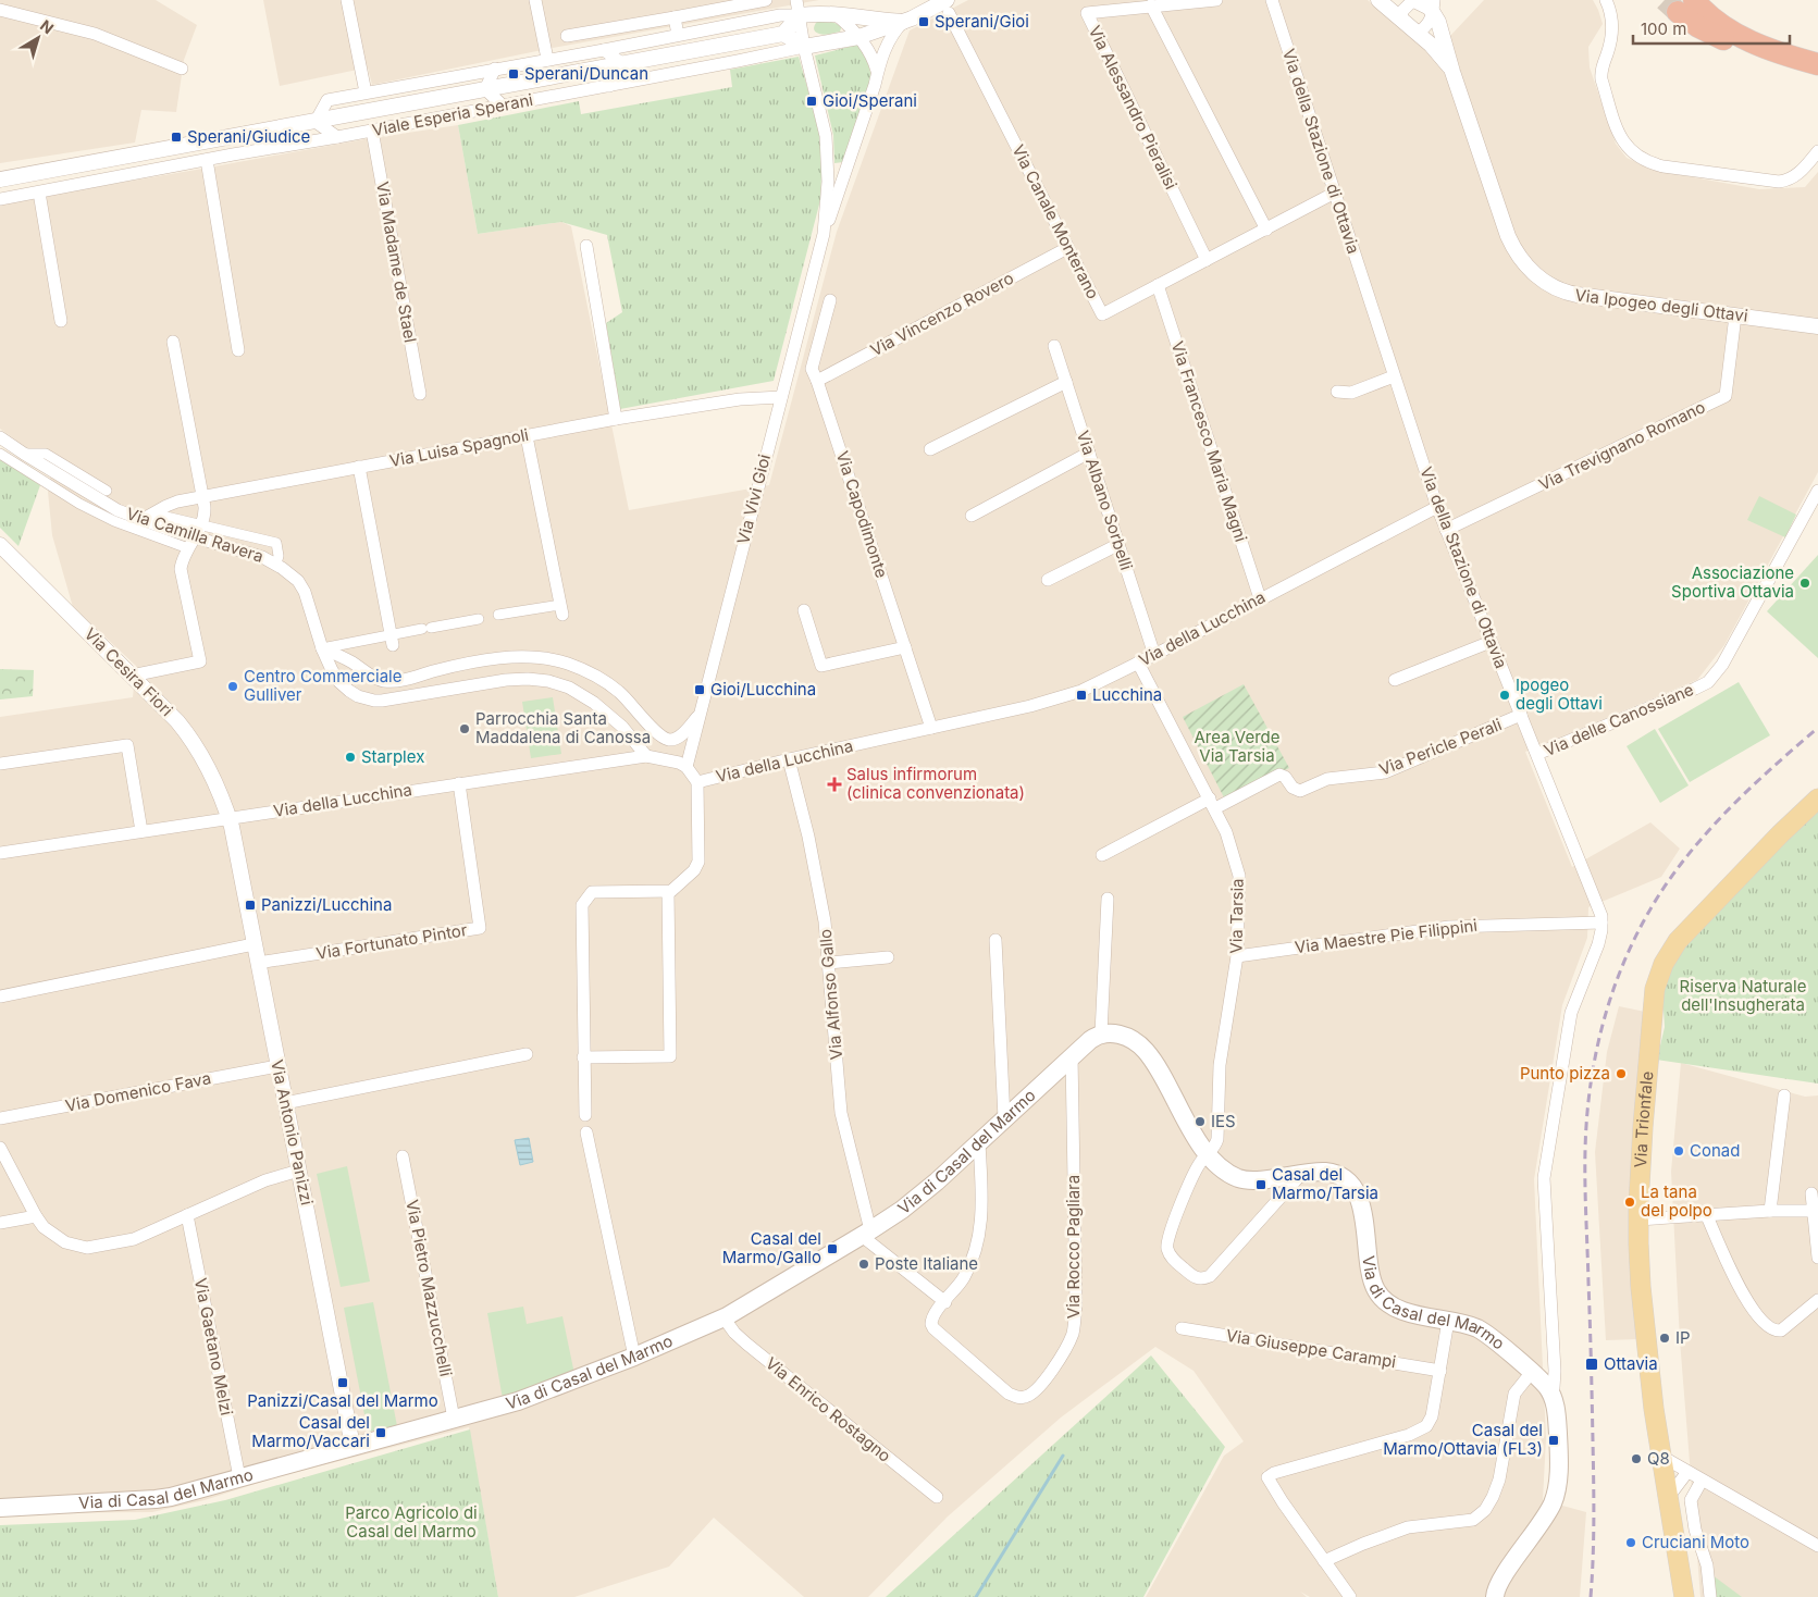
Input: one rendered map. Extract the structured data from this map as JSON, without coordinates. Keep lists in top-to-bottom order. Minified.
{"streets":{"main road":["Via Trionfale","Via di Casal del Marmo"],"street":["Via Alessandro Pieralisi","Viale Esperia Sperani","Via della Stazione di Ottavia","Via Canale Monterano","Via Madame de Stael","Via Ipogeo degli Ottavi","Via Vincenzo Rovero","Via Francesco Maria Magni","Via Trevignano Romano","Via Luisa Spagnoli","Via Vivi Gioi","Via Albano Sorbelli","Via Capodimonte","Via Camilla Ravera","Via della Lucchina","Via Cesira Fiori","Via delle Canossiane","Via Pericle Perali","Via Tarsia","Via Maestre Pie Filippini","Via Fortunato Pintor","Via Alfonso Gallo","Via Domenico Fava","Via Antonio Panizzi","Via Rocco Pagliara","Via Pietro Mazzucchelli","Via Gaetano Melzi","Via Giuseppe Carampi","Via Enrico Rostagno"]},"crossings":[["Via Alessandro Pieralisi","Via Canale Monterano"],["Viale Esperia Sperani","Via Canale Monterano"],["Viale Esperia Sperani","Via Madame de Stael"],["Viale Esperia Sperani","Via Vivi Gioi"],["Via della Stazione di Ottavia","Via Canale Monterano"],["Via della Stazione di Ottavia","Via Trevignano Romano"],["Via della Stazione di Ottavia","Via della Lucchina"],["Via della Stazione di Ottavia","Via delle Canossiane"],["Via della Stazione di Ottavia","Via Pericle Perali"],["Via della Stazione di Ottavia","Via Maestre Pie Filippini"],["Via della Stazione di Ottavia","Via di Casal del Marmo"],["Via Canale Monterano","Via Vincenzo Rovero"],["Via Canale Monterano","Via Francesco Maria Magni"],["Via Ipogeo degli Ottavi","Via Trevignano Romano"],["Via Vincenzo Rovero","Via Capodimonte"],["Via Francesco Maria Magni","Via della Lucchina"],["Via Luisa Spagnoli","Via Vivi Gioi"],["Via Luisa Spagnoli","Via Camilla Ravera"],["Via Vivi Gioi","Via della Lucchina"],["Via Albano Sorbelli","Via della Lucchina"],["Via Capodimonte","Via della Lucchina"],["Via Camilla Ravera","Via della Lucchina"],["Via della Lucchina","Via Cesira Fiori"],["Via della Lucchina","Via Tarsia"],["Via della Lucchina","Via Fortunato Pintor"],["Via della Lucchina","Via Alfonso Gallo"],["Via della Lucchina","Via Antonio Panizzi"],["Via Cesira Fiori","Via Antonio Panizzi"],["Via Pericle Perali","Via Tarsia"],["Via Tarsia","Via Maestre Pie Filippini"],["Via Tarsia","Via di Casal del Marmo"],["Via Fortunato Pintor","Via Antonio Panizzi"],["Via Alfonso Gallo","Via di Casal del Marmo"],["Via Domenico Fava","Via Antonio Panizzi"],["Via Antonio Panizzi","Via di Casal del Marmo"],["Via di Casal del Marmo","Via Rocco Pagliara"],["Via di Casal del Marmo","Via Pietro Mazzucchelli"],["Via di Casal del Marmo","Via Gaetano Melzi"],["Via di Casal del Marmo","Via Enrico Rostagno"]],"parks":["Area Verde Via Tarsia","Riserva Naturale dell'Insugherata","Parco Agricolo di Casal del Marmo"],"places":{"transit":["Sperani/Gioi","Sperani/Duncan","Gioi/Sperani","Sperani/Giudice","Gioi/Lucchina","Lucchina","Panizzi/Lucchina","Casal del Marmo/Tarsia","Casal del Marmo/Gallo","Ottavia","Panizzi/Casal del Marmo","Casal del Marmo/Vaccari","Casal del Marmo/Ottavia (FL3)"],"other":["Associazione Sportiva Ottavia","Centro Commerciale Gulliver","Ipogeo degli Ottavi","Parrocchia Santa Maddalena di Canossa","Starplex","Punto pizza","IES","Conad","La tana del polpo","Poste Italiane","IP","Q8","Cruciani Moto"],"health":["Salus infirmorum (clinica convenzionata)"]},"scale_bar":"100 m","north":"top right"}
